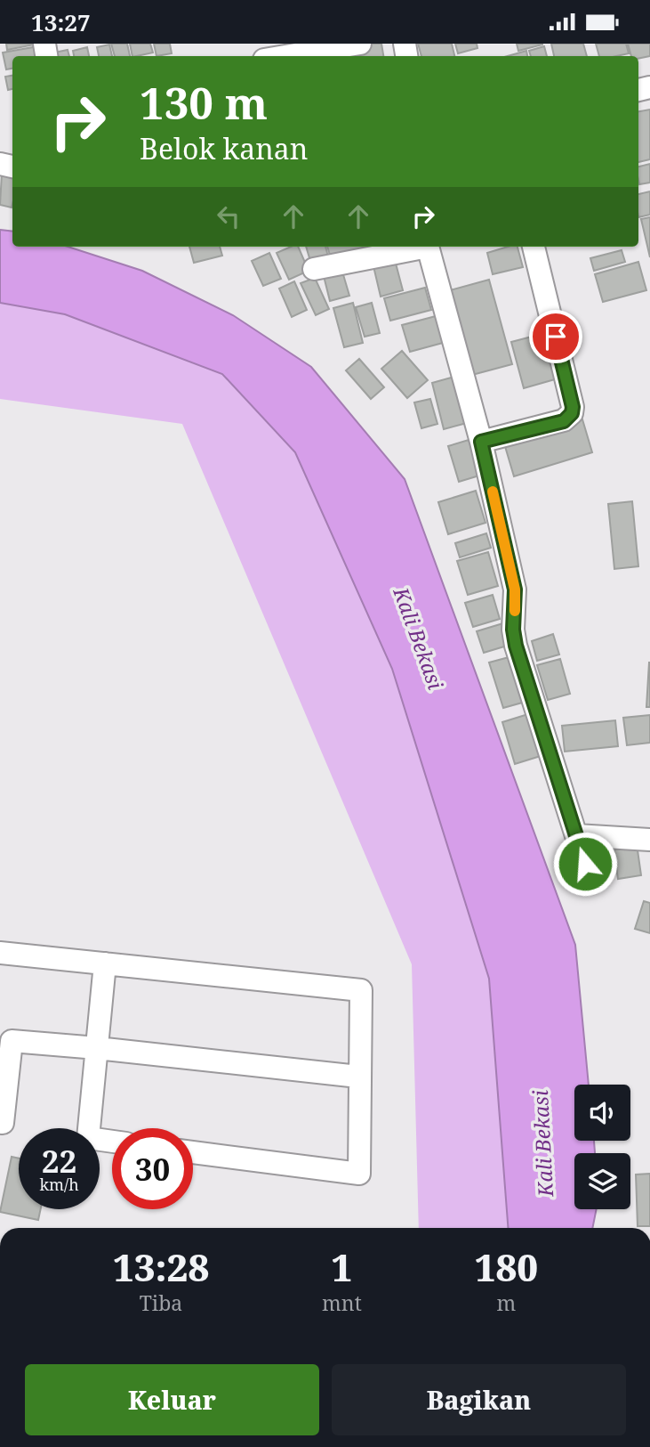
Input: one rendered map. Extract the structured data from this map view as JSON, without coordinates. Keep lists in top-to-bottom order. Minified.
{"water":["Kali Bekasi"],"page":{"status":"13:27","turn":["130 m","Belok kanan"],"speed":"22 km/h","limit":"30","eta":["13:28","Tiba","1","mnt","180","m"],"buttons":["Keluar","Bagikan"]}}
